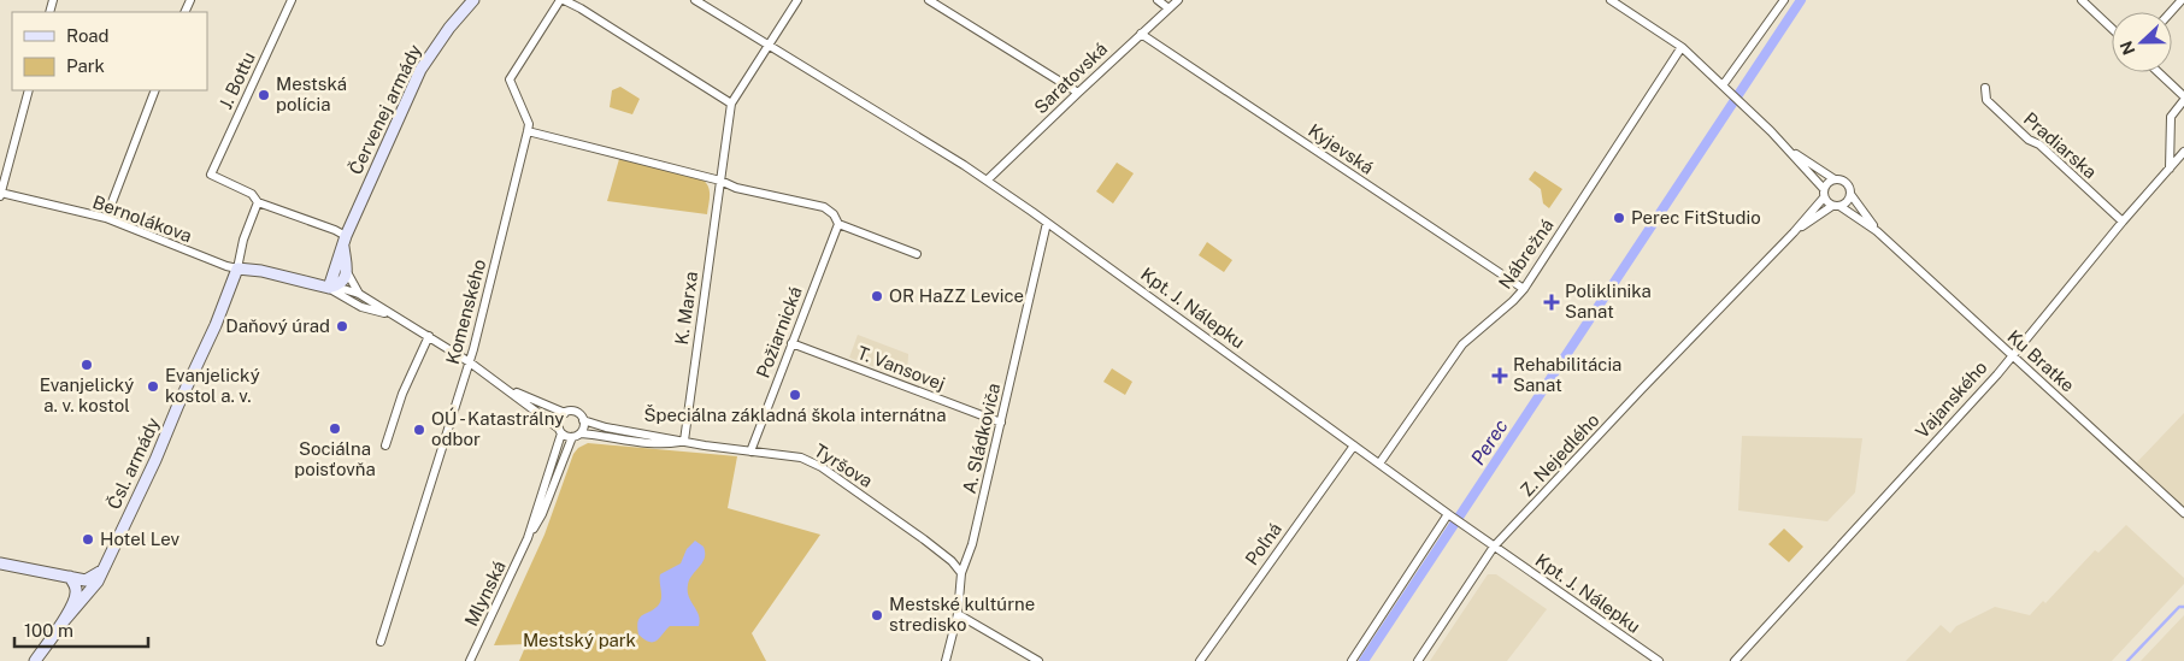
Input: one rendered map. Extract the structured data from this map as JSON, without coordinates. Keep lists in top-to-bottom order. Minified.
{"streets":{"street":["Saratovská","J. Bottu","Červenej armády","Pradiarska","Kyjevská","Bernolákova","Nábrežná","K. Marxa","Kpt. J. Nálepku","Komenského","Požiarnická","Ku Bratke","T. Vansovej","Vajanského","A. Sládkoviča","Z. Nejedlého","Čsl. armády","Tyršova","Poľná","Mlynská"]},"crossings":[["Saratovská","Kyjevská"],["Saratovská","Kpt. J. Nálepku"],["Pradiarska","Vajanského"],["Kyjevská","Nábrežná"],["Bernolákova","Čsl. armády"],["Nábrežná","Kpt. J. Nálepku"],["K. Marxa","Kpt. J. Nálepku"],["K. Marxa","Tyršova"],["Kpt. J. Nálepku","A. Sládkoviča"],["Kpt. J. Nálepku","Z. Nejedlého"],["Kpt. J. Nálepku","Poľná"],["Požiarnická","T. Vansovej"],["Požiarnická","Tyršova"],["Ku Bratke","Vajanského"],["Ku Bratke","Z. Nejedlého"],["T. Vansovej","A. Sládkoviča"],["A. Sládkoviča","Tyršova"],["Tyršova","Mlynská"]],"water":["Perec"],"parks":["Mestský park"],"places":{"other":["Mestská polícia","Perec FitStudio","OR HaZZ Levice","Daňový úrad","Evanjelický a. v. kostol","Evanjelický kostol a. v.","Špeciálna základná škola internátna","Sociálna poisťovňa","OÚ - Katastrálny odbor","Hotel Lev","Mestské kultúrne stredisko"],"health":["Poliklinika Sanat","Rehabilitácia Sanat"]},"legend":["Road","Park"],"scale_bar":"100 m","north":"left"}
